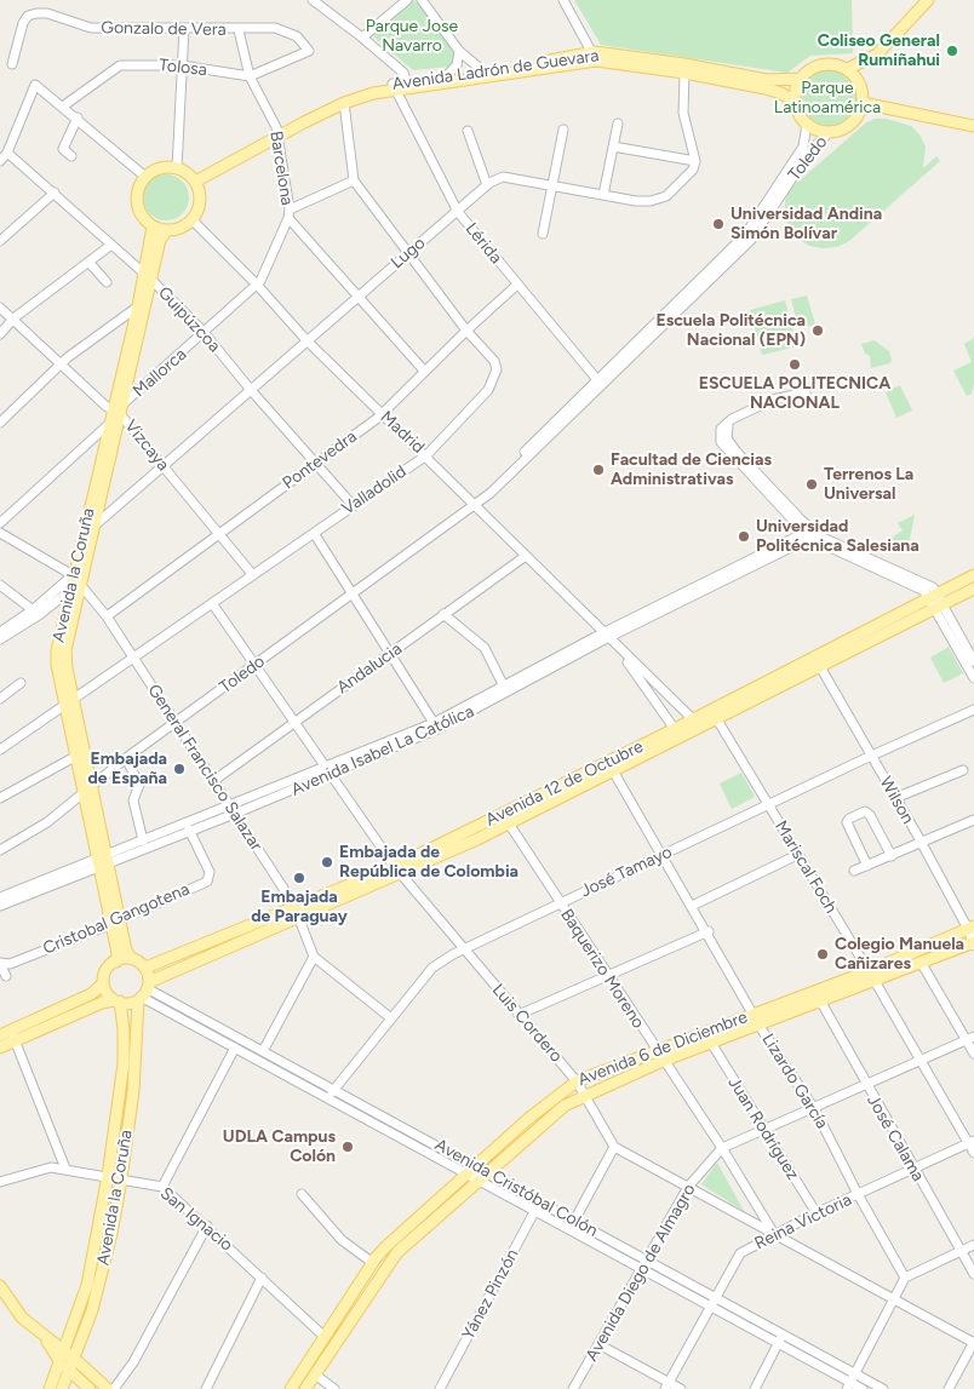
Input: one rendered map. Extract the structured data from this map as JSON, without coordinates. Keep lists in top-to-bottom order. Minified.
{"streets":{"main road":["Avenida Ladrón de Guevara","Avenida la Coruña","Avenida 12 de Octubre","Avenida 6 de Diciembre"],"street":["Gonzalo de Vera","Tolosa","Toledo","Barcelona","Lérida","Lugo","Guipúzcoa","Mallorca","Madrid","Vizcaya","Pontevedra","Valladolid","Andalucia","Avenida Isabel La Católica","General Francisco Salazar","Wilson","Mariscal Foch","José Tamayo","Cristobal Gangotena","Baquerizo Moreno","Luis Cordero","Lizardo García","Juan Rodríguez","José Calama","Avenida Cristóbal Colón","San Ignacio","Reina Victoria","Avenida Diego de Almagro","Yánez Pinzón"]},"crossings":[["Gonzalo de Vera","Tolosa"],["Gonzalo de Vera","Barcelona"],["Tolosa","Barcelona"],["Avenida Ladrón de Guevara","Toledo"],["Avenida Ladrón de Guevara","Barcelona"],["Avenida Ladrón de Guevara","Lérida"],["Avenida Ladrón de Guevara","Madrid"],["Avenida Ladrón de Guevara","Valladolid"],["Avenida Ladrón de Guevara","Avenida la Coruña"],["Toledo","Lérida"],["Toledo","Madrid"],["Toledo","Avenida la Coruña"],["Toledo","General Francisco Salazar"],["Toledo","Luis Cordero"],["Barcelona","Lugo"],["Barcelona","Mallorca"],["Barcelona","Pontevedra"],["Lérida","Lugo"],["Lérida","Pontevedra"],["Lugo","Guipúzcoa"],["Lugo","Madrid"],["Lugo","Vizcaya"],["Lugo","Valladolid"],["Lugo","Avenida la Coruña"],["Guipúzcoa","Mallorca"],["Guipúzcoa","Pontevedra"],["Guipúzcoa","Valladolid"],["Guipúzcoa","Avenida la Coruña"],["Mallorca","Madrid"],["Mallorca","Vizcaya"],["Mallorca","Avenida la Coruña"],["Madrid","Pontevedra"],["Madrid","Valladolid"],["Madrid","Avenida la Coruña"],["Madrid","Andalucia"],["Madrid","Avenida Isabel La Católica"],["Madrid","Avenida 12 de Octubre"],["Vizcaya","Pontevedra"],["Vizcaya","Valladolid"],["Vizcaya","Avenida la Coruña"],["Pontevedra","Valladolid"],["Pontevedra","General Francisco Salazar"],["Valladolid","Avenida la Coruña"],["Valladolid","General Francisco Salazar"],["Valladolid","Luis Cordero"],["Avenida la Coruña","Avenida Isabel La Católica"],["Avenida la Coruña","General Francisco Salazar"],["Avenida la Coruña","Avenida 12 de Octubre"],["Avenida la Coruña","Cristobal Gangotena"],["Avenida la Coruña","Avenida Cristóbal Colón"],["Avenida la Coruña","San Ignacio"],["Andalucia","General Francisco Salazar"],["Andalucia","Luis Cordero"],["Avenida Isabel La Católica","General Francisco Salazar"],["Avenida Isabel La Católica","Cristobal Gangotena"],["Avenida Isabel La Católica","Luis Cordero"],["General Francisco Salazar","Avenida 12 de Octubre"],["General Francisco Salazar","José Tamayo"],["Avenida 12 de Octubre","Wilson"],["Avenida 12 de Octubre","Mariscal Foch"],["Avenida 12 de Octubre","Baquerizo Moreno"],["Avenida 12 de Octubre","Luis Cordero"],["Avenida 12 de Octubre","Lizardo García"],["Avenida 12 de Octubre","Avenida Cristóbal Colón"],["Wilson","José Tamayo"],["Wilson","Avenida 6 de Diciembre"],["Mariscal Foch","José Tamayo"],["Mariscal Foch","Avenida 6 de Diciembre"],["Mariscal Foch","Reina Victoria"],["Mariscal Foch","Avenida Diego de Almagro"],["José Tamayo","Baquerizo Moreno"],["José Tamayo","Luis Cordero"],["José Tamayo","Lizardo García"],["José Tamayo","Avenida Cristóbal Colón"],["Baquerizo Moreno","Avenida 6 de Diciembre"],["Baquerizo Moreno","Reina Victoria"],["Baquerizo Moreno","Avenida Diego de Almagro"],["Luis Cordero","Avenida 6 de Diciembre"],["Avenida 6 de Diciembre","Lizardo García"],["Avenida 6 de Diciembre","Juan Rodríguez"],["Avenida 6 de Diciembre","José Calama"],["Avenida 6 de Diciembre","Avenida Cristóbal Colón"],["Avenida 6 de Diciembre","San Ignacio"],["Lizardo García","Reina Victoria"],["Lizardo García","Avenida Diego de Almagro"],["Juan Rodríguez","Reina Victoria"],["Juan Rodríguez","Avenida Diego de Almagro"],["José Calama","Reina Victoria"],["José Calama","Avenida Diego de Almagro"],["Avenida Cristóbal Colón","Reina Victoria"],["Avenida Cristóbal Colón","Avenida Diego de Almagro"],["Avenida Cristóbal Colón","Yánez Pinzón"]],"parks":["Parque Jose Navarro","Parque Latinoamérica"],"places":["Coliseo General Rumiñahui","Universidad Andina Simón Bolívar","Escuela Politécnica Nacional (EPN)","ESCUELA POLITECNICA NACIONAL","Facultad de Ciencias Administrativas","Terrenos La Universal","Universidad Politécnica Salesiana","Embajada de España","Embajada de República de Colombia","Embajada de Paraguay","Colegio Manuela Cañizares","UDLA Campus Colón"]}
